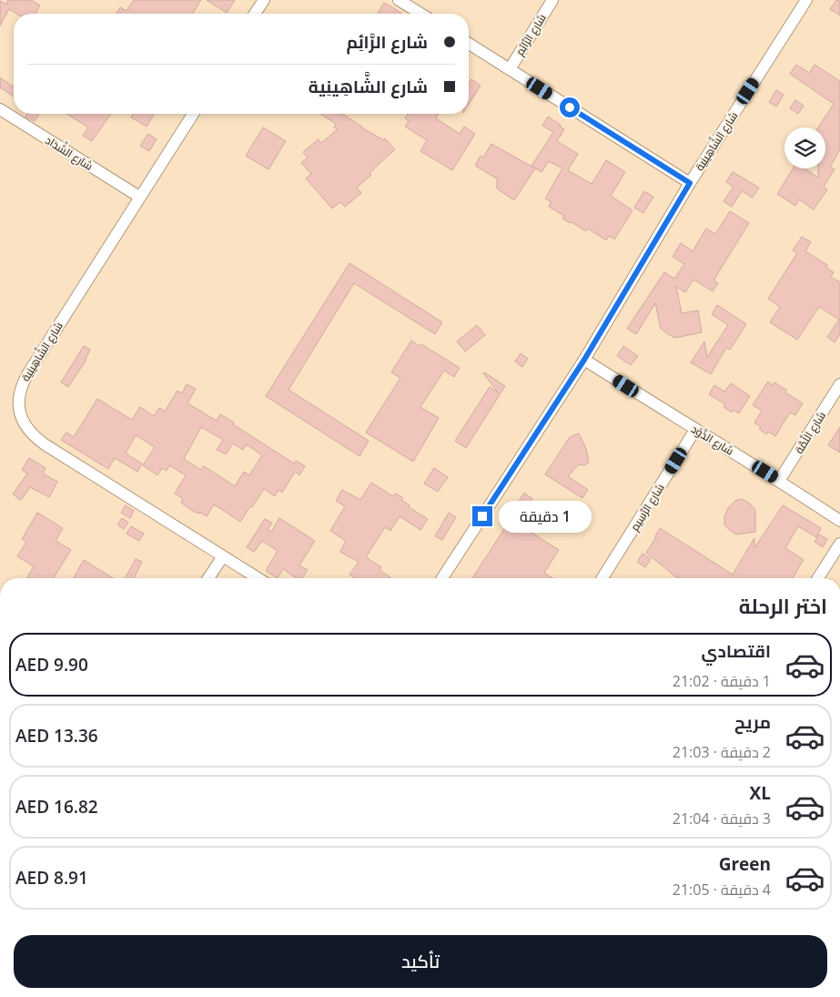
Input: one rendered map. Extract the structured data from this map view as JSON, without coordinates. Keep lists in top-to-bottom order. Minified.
{"streets":{"street":["شارع الرَّائِم","شارع الشَّاهِينِية","شارع الشِّدَاد","شارع اللَّمَّة","شارع الذَّوْد","شارع الرَّسِيم"]},"crossings":[["شارع الشَّاهِينِية","شارع الشِّدَاد"],["شارع الشَّاهِينِية","شارع الذَّوْد"],["شارع اللَّمَّة","شارع الذَّوْد"],["شارع الذَّوْد","شارع الرَّسِيم"]],"page":{"banner":["شارع الرَّائِم","شارع الشَّاهِينِية"],"bubble":"1 دقيقة","heading":"اختر الرحلة","list":[{"name":"اقتصادي","note":"1 دقيقة · 21:02","value":"AED 9.90"},{"name":"مريح","note":"2 دقيقة · 21:03","value":"AED 13.36"},{"name":"XL","note":"3 دقيقة · 21:04","value":"AED 16.82"},{"name":"Green","note":"4 دقيقة · 21:05","value":"AED 8.91"}],"buttons":"تأكيد"}}
